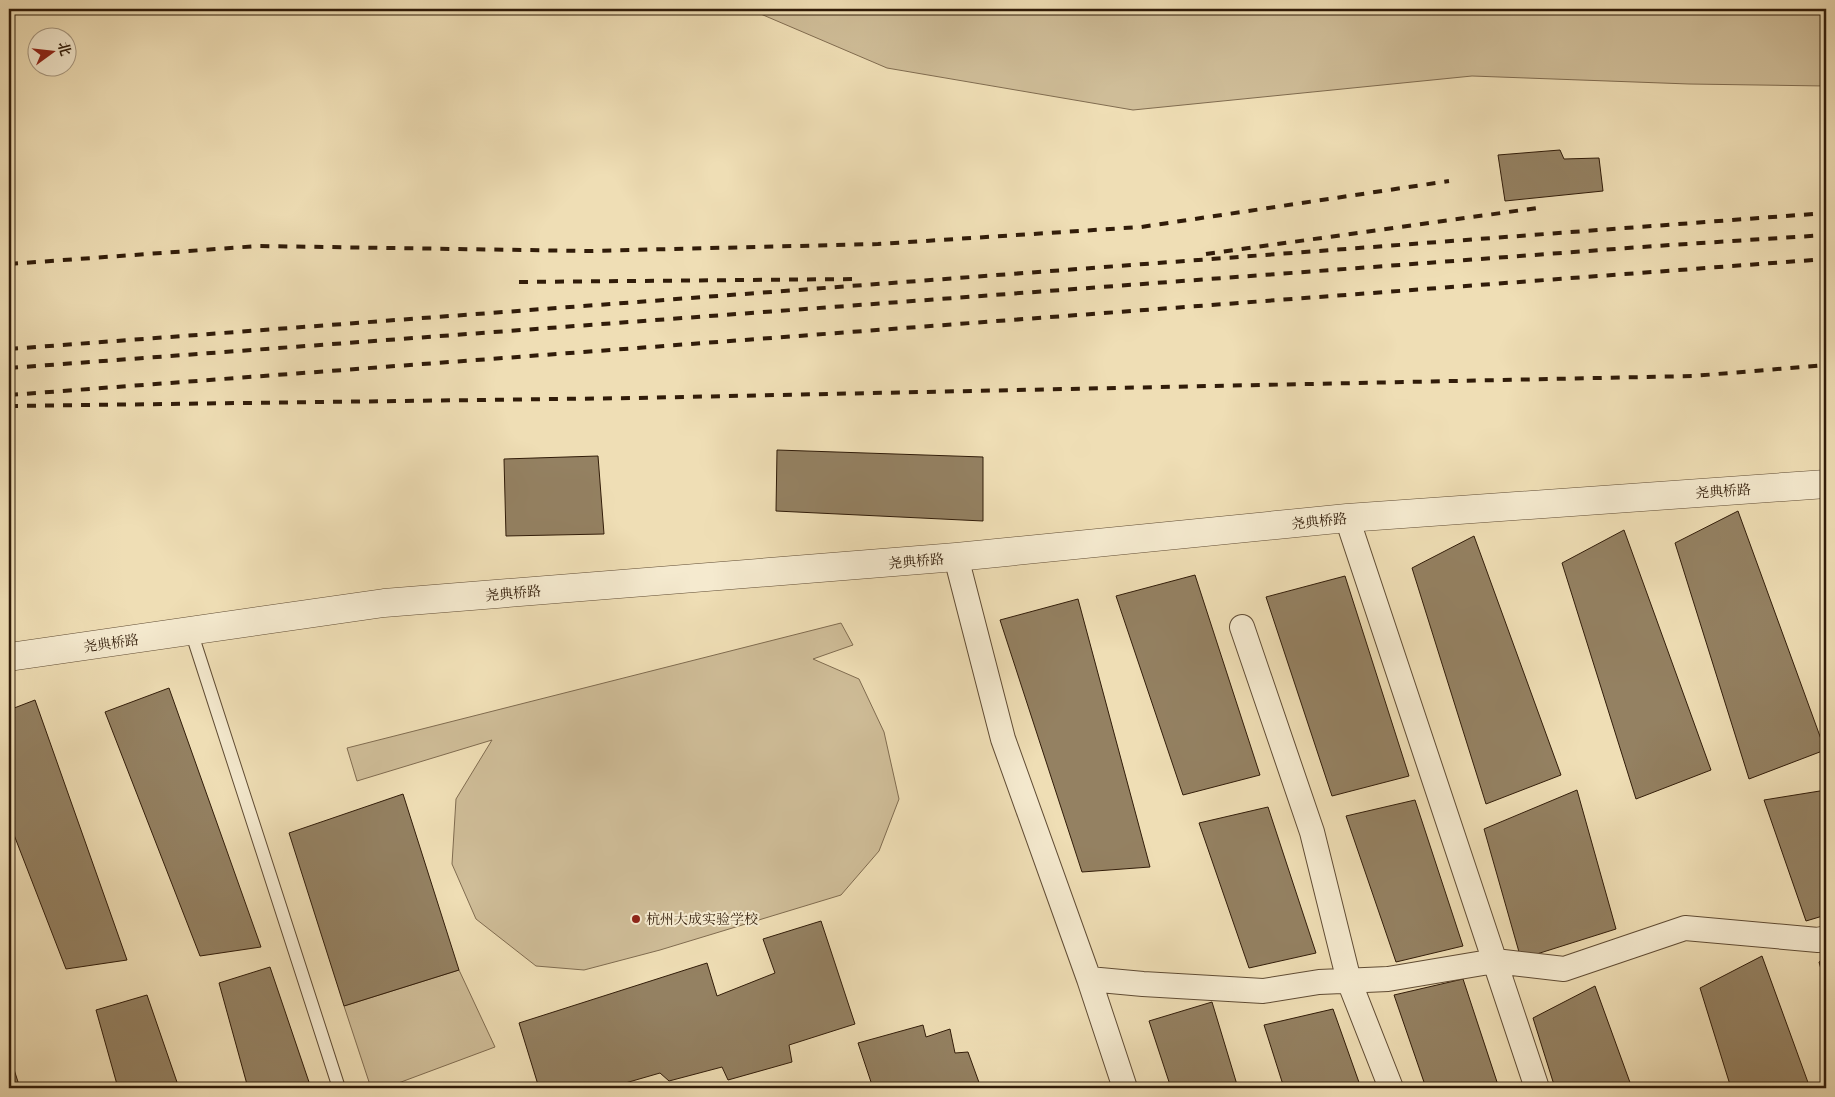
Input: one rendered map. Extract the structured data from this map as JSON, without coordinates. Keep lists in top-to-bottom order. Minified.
{"streets":{"street":["尧典桥路"]},"places":["杭州大成实验学校"],"north":"right"}
